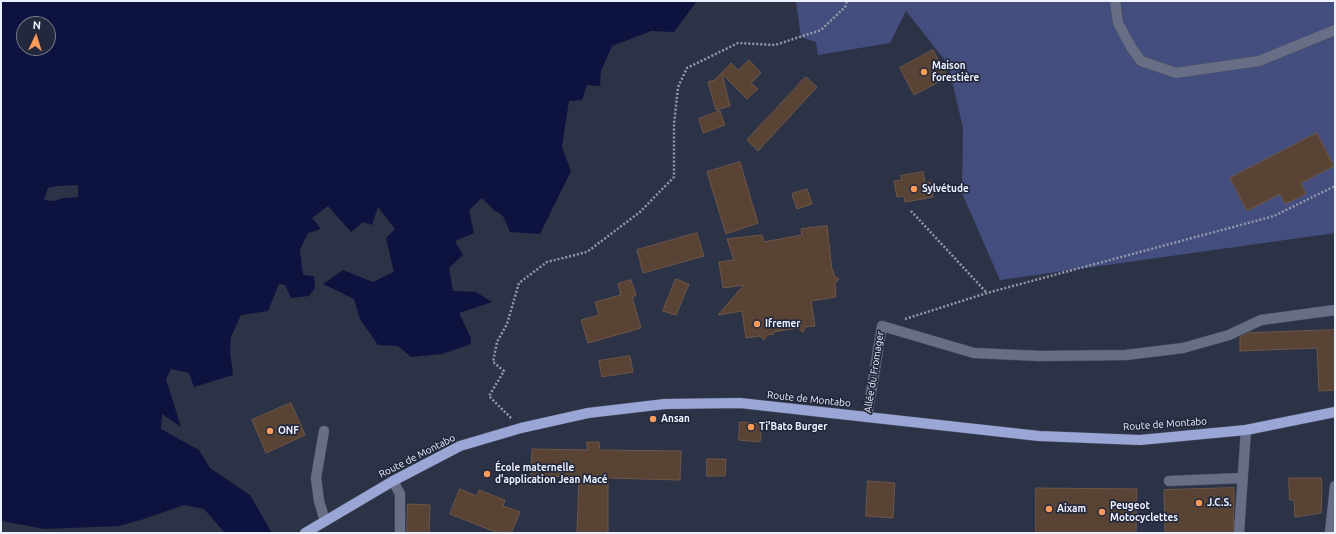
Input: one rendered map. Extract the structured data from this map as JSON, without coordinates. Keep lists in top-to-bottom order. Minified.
{"streets":{"main road":["Route de Montabo"],"street":["Allée du Fromager"]},"crossings":[["Allée du Fromager","Route de Montabo"]],"places":["Maison forestière","Sylvétude","Ifremer","Ansan","Ti'Bato Burger","ONF","École maternelle d'application Jean Macé","J.C.S.","Aixam","Peugeot Motocyclettes"],"north":"top"}
